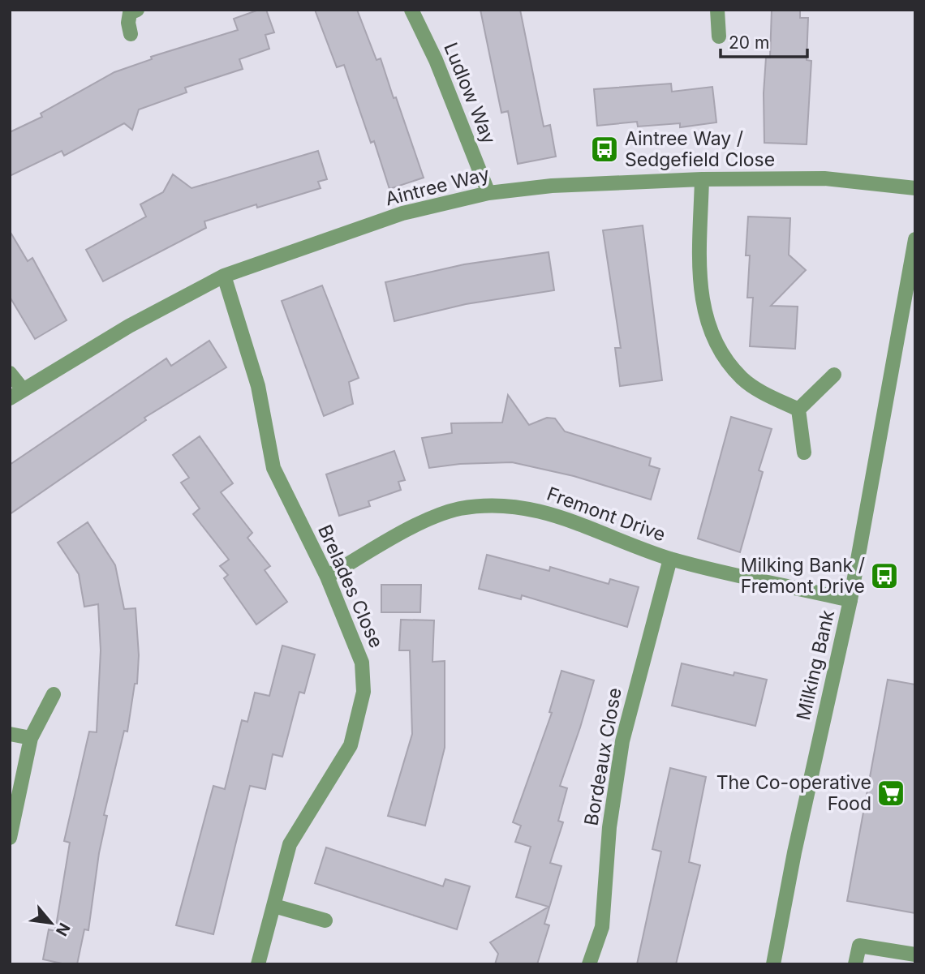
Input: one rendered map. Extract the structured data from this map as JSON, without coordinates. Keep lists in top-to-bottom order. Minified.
{"streets":{"street":["Ludlow Way","Aintree Way","Fremont Drive","Brelades Close","Milking Bank","Bordeaux Close"]},"crossings":[["Ludlow Way","Aintree Way"],["Aintree Way","Brelades Close"],["Fremont Drive","Brelades Close"],["Fremont Drive","Milking Bank"],["Fremont Drive","Bordeaux Close"]],"places":{"bus stop":["Aintree Way / Sedgefield Close","Milking Bank / Fremont Drive"],"supermarket":["The Co-operative Food"]},"scale_bar":"20 m","north":"bottom right"}
